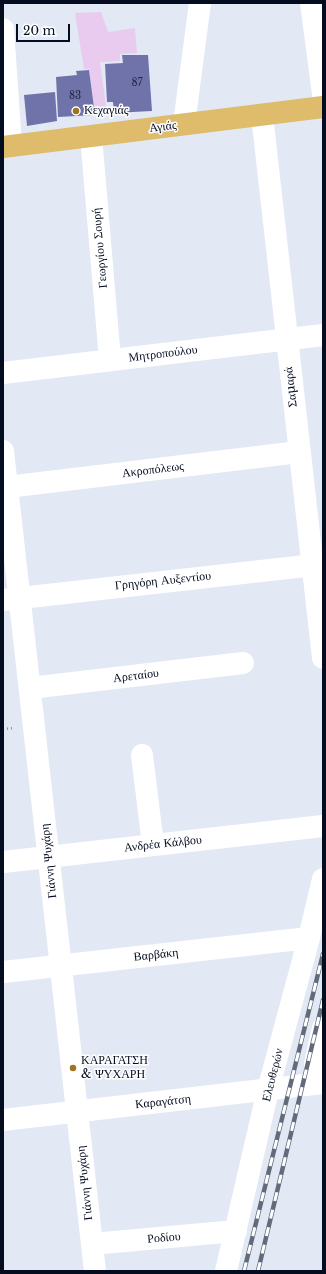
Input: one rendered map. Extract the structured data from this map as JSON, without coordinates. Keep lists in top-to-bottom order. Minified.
{"streets":{"main road":["Αγιάς"],"street":["Γεωργίου Σουρή","Μητροπούλου","Σαμαρά","Ακροπόλεως","Γρηγόρη Αυξεντίου","Αρεταίου","Ανδρέα Κάλβου","Γιάννη Ψυχάρη","Βαρβάκη","Ελευθερών","Καραγάτση","Ροδίου"]},"crossings":[["Αγιάς","Γεωργίου Σουρή"],["Αγιάς","Σαμαρά"],["Γεωργίου Σουρή","Μητροπούλου"],["Μητροπούλου","Σαμαρά"],["Σαμαρά","Ακροπόλεως"],["Σαμαρά","Γρηγόρη Αυξεντίου"],["Ακροπόλεως","Γιάννη Ψυχάρη"],["Γρηγόρη Αυξεντίου","Γιάννη Ψυχάρη"],["Αρεταίου","Γιάννη Ψυχάρη"],["Ανδρέα Κάλβου","Γιάννη Ψυχάρη"],["Γιάννη Ψυχάρη","Βαρβάκη"],["Γιάννη Ψυχάρη","Καραγάτση"],["Γιάννη Ψυχάρη","Ροδίου"],["Βαρβάκη","Ελευθερών"],["Ελευθερών","Καραγάτση"],["Ελευθερών","Ροδίου"]],"places":["Κεχαγιάς","ΚΑΡΑΓΑΤΣΗ & ΨΥΧΑΡΗ"],"house_numbers":["87","83"],"scale_bar":"20 m"}
